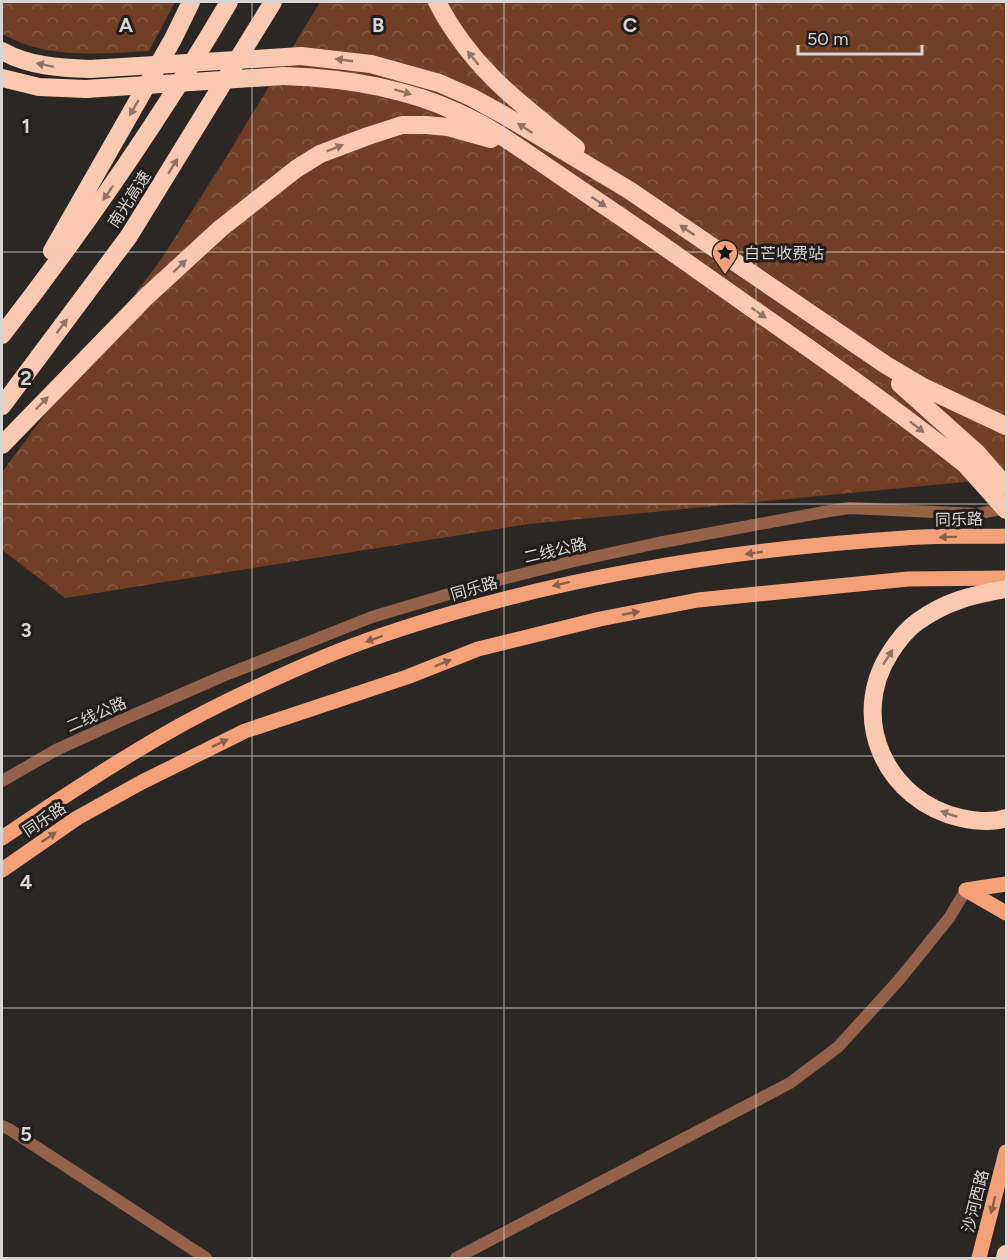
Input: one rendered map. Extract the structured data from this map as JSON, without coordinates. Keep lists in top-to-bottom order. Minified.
{"streets":{"highway":["南光高速"],"main road":["同乐路","沙河西路"],"street":["二线公路"]},"one_way":["沙河西路"],"places":{"place":["白芒收费站"]},"scale_bar":"50 m","grid":{"columns":["A","B","C"],"rows":["1","2","3","4","5"]}}
